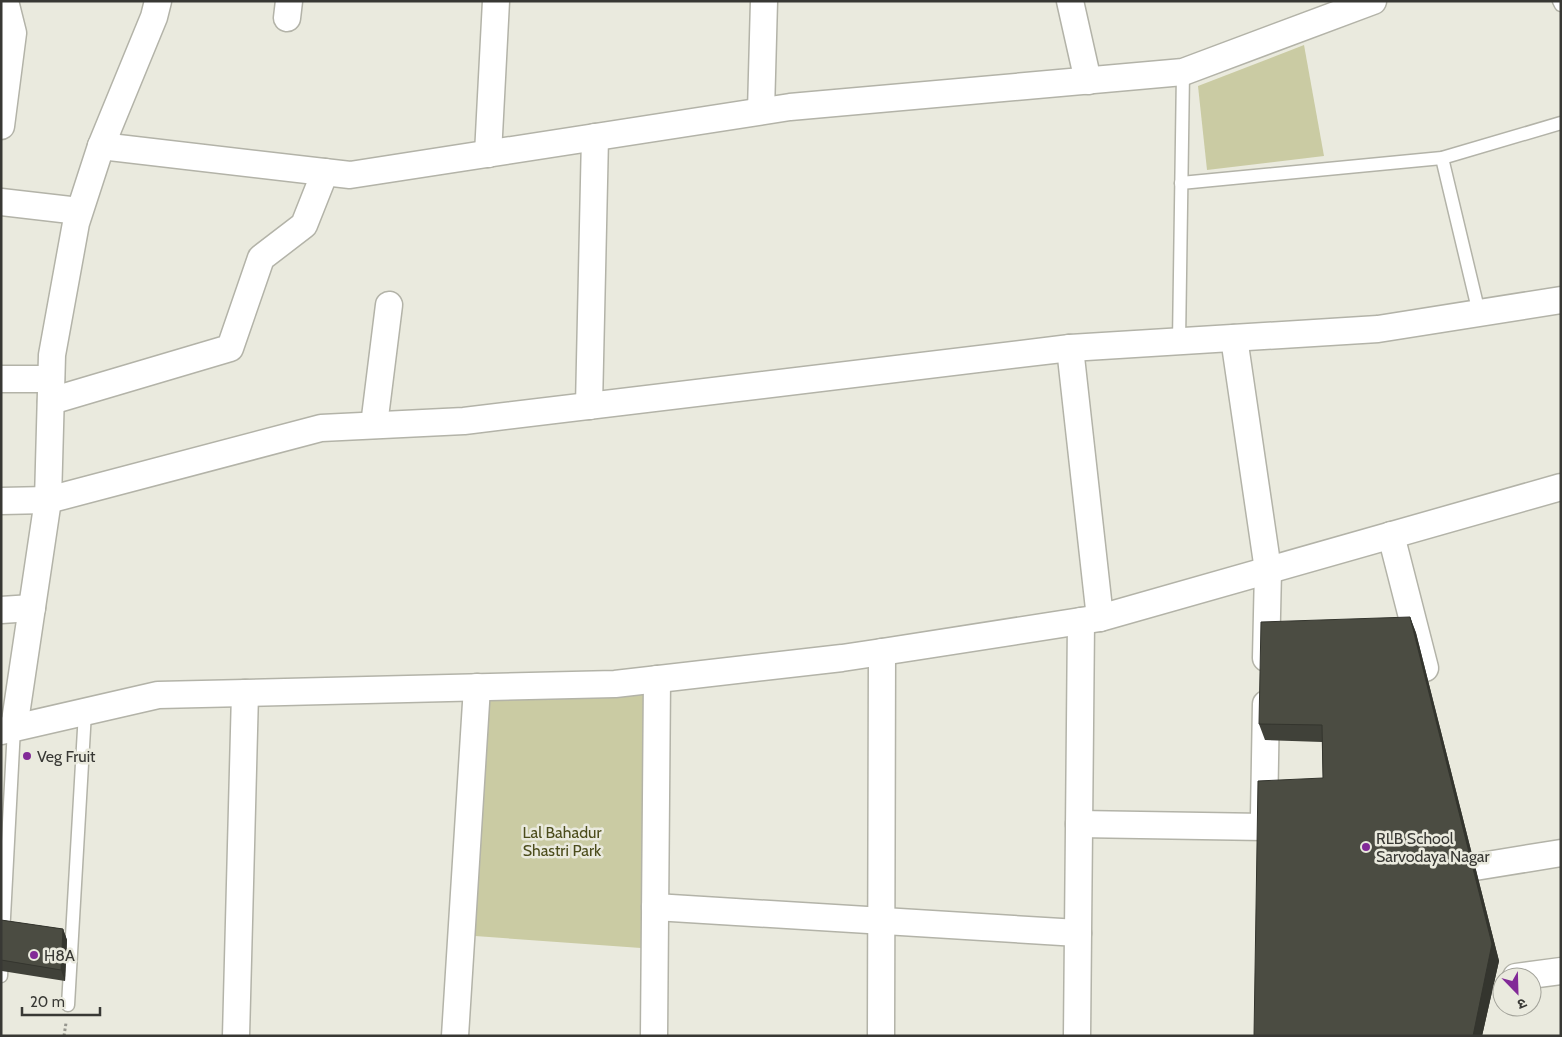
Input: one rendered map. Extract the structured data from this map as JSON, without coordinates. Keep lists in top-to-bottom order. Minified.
{"parks":["Lal Bahadur Shastri Park"],"places":["Veg Fruit","RLB School Sarvodaya Nagar","H8A"],"scale_bar":"20 m","north":"bottom right"}
